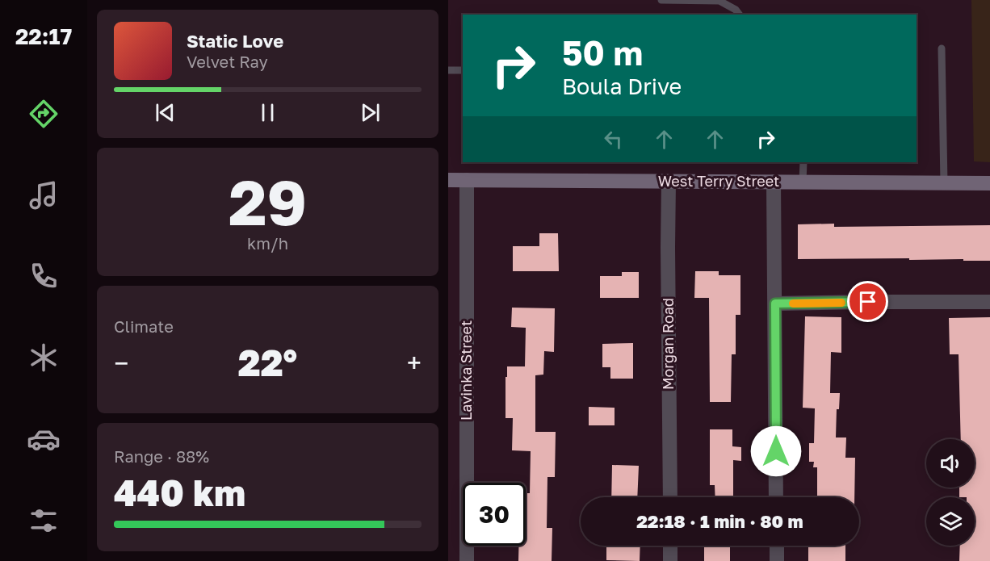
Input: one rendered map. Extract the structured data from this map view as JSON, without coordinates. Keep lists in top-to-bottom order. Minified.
{"streets":{"street":["West Terry Street","Morgan Road","Lavinka Street"]},"crossings":[["West Terry Street","Morgan Road"],["West Terry Street","Lavinka Street"]],"page":{"tabs":"22:17","turn":["50 m","Boula Drive"],"song":["Static Love","Velvet Ray"],"tile":[["29","km/h"],"Climate",["Range · 88%","440 km"]],"heat":["−","22°","+"],"limit":"30","trip":"22:18 · 1 min · 80 m"}}
